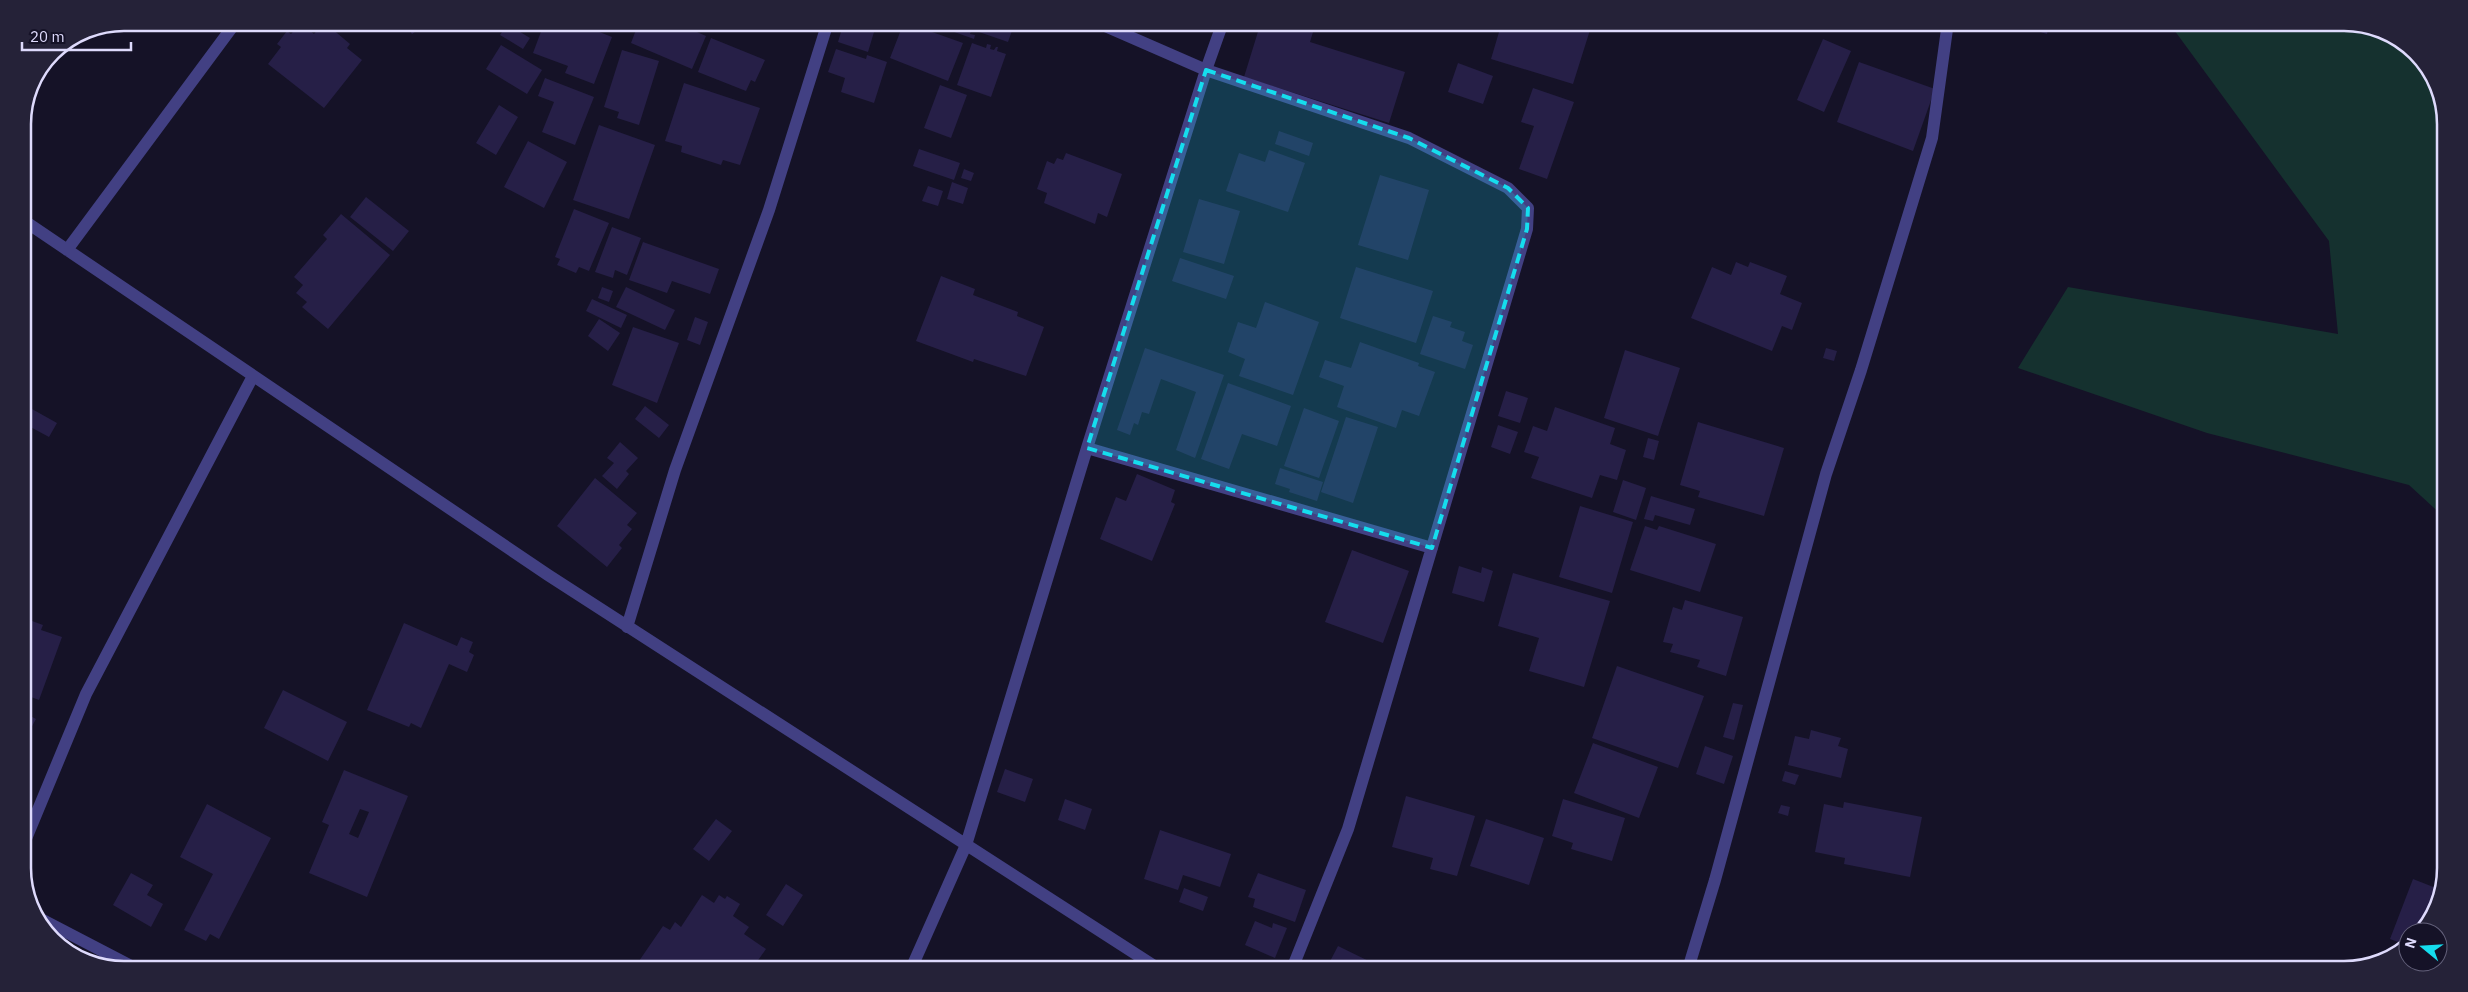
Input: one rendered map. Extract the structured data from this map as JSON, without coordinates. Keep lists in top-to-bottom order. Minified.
{"scale_bar":"20 m","north":"left"}
